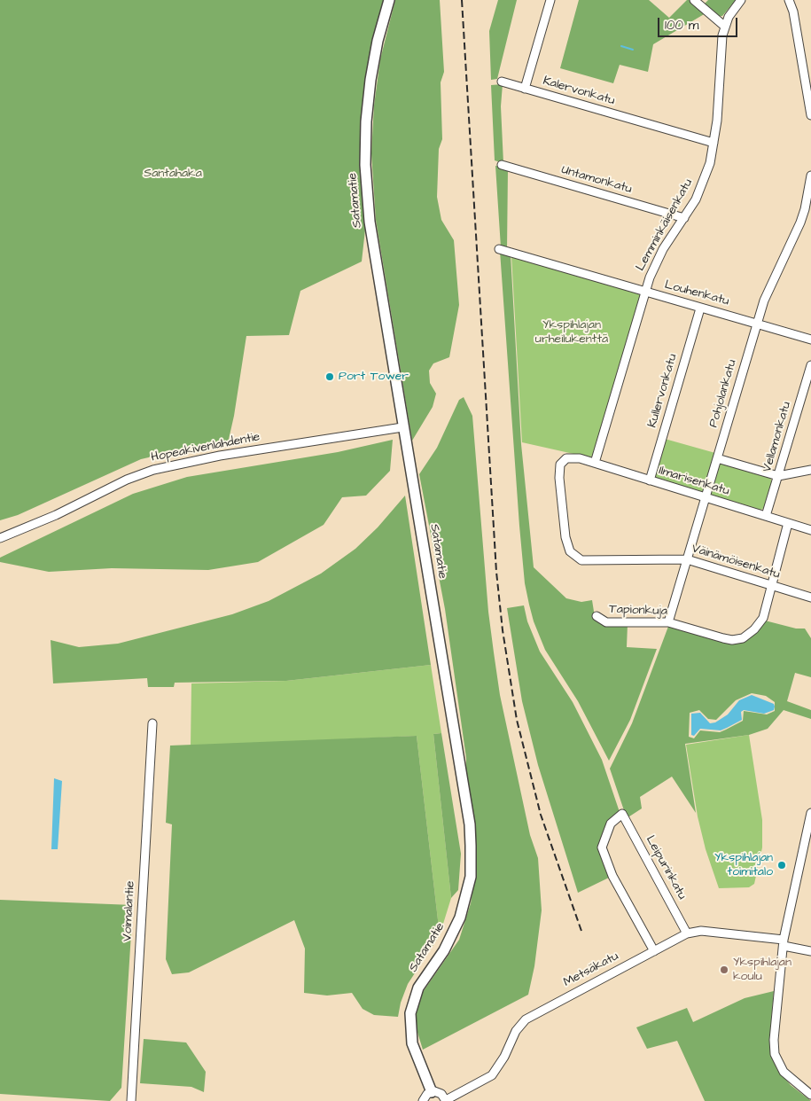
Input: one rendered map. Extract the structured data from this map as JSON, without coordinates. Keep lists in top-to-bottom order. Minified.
{"streets":{"main road":["Satamatie"],"street":["Kalervonkatu","Untamonkatu","Lemminkäisenkatu","Louhenkatu","Kullervonkatu","Pohjolankatu","Vellamonkatu","Hopeakivenlahdentie","Ilmarisenkatu","Väinämöisenkatu","Tapionkuja","Leipurinkatu","Voimalantie","Metsäkatu"]},"crossings":[["Kalervonkatu","Lemminkäisenkatu"],["Untamonkatu","Lemminkäisenkatu"],["Satamatie","Hopeakivenlahdentie"],["Lemminkäisenkatu","Louhenkatu"],["Lemminkäisenkatu","Ilmarisenkatu"],["Louhenkatu","Kullervonkatu"],["Louhenkatu","Pohjolankatu"],["Kullervonkatu","Ilmarisenkatu"],["Pohjolankatu","Ilmarisenkatu"],["Pohjolankatu","Väinämöisenkatu"],["Pohjolankatu","Tapionkuja"],["Vellamonkatu","Ilmarisenkatu"],["Ilmarisenkatu","Väinämöisenkatu"],["Väinämöisenkatu","Tapionkuja"],["Leipurinkatu","Metsäkatu"]],"parks":["Santahaka","Ykspihlajan urheilukenttä"],"places":["Port Tower","Ykspihlajan toimitalo","Ykspihlajan koulu"],"scale_bar":"100 m"}
